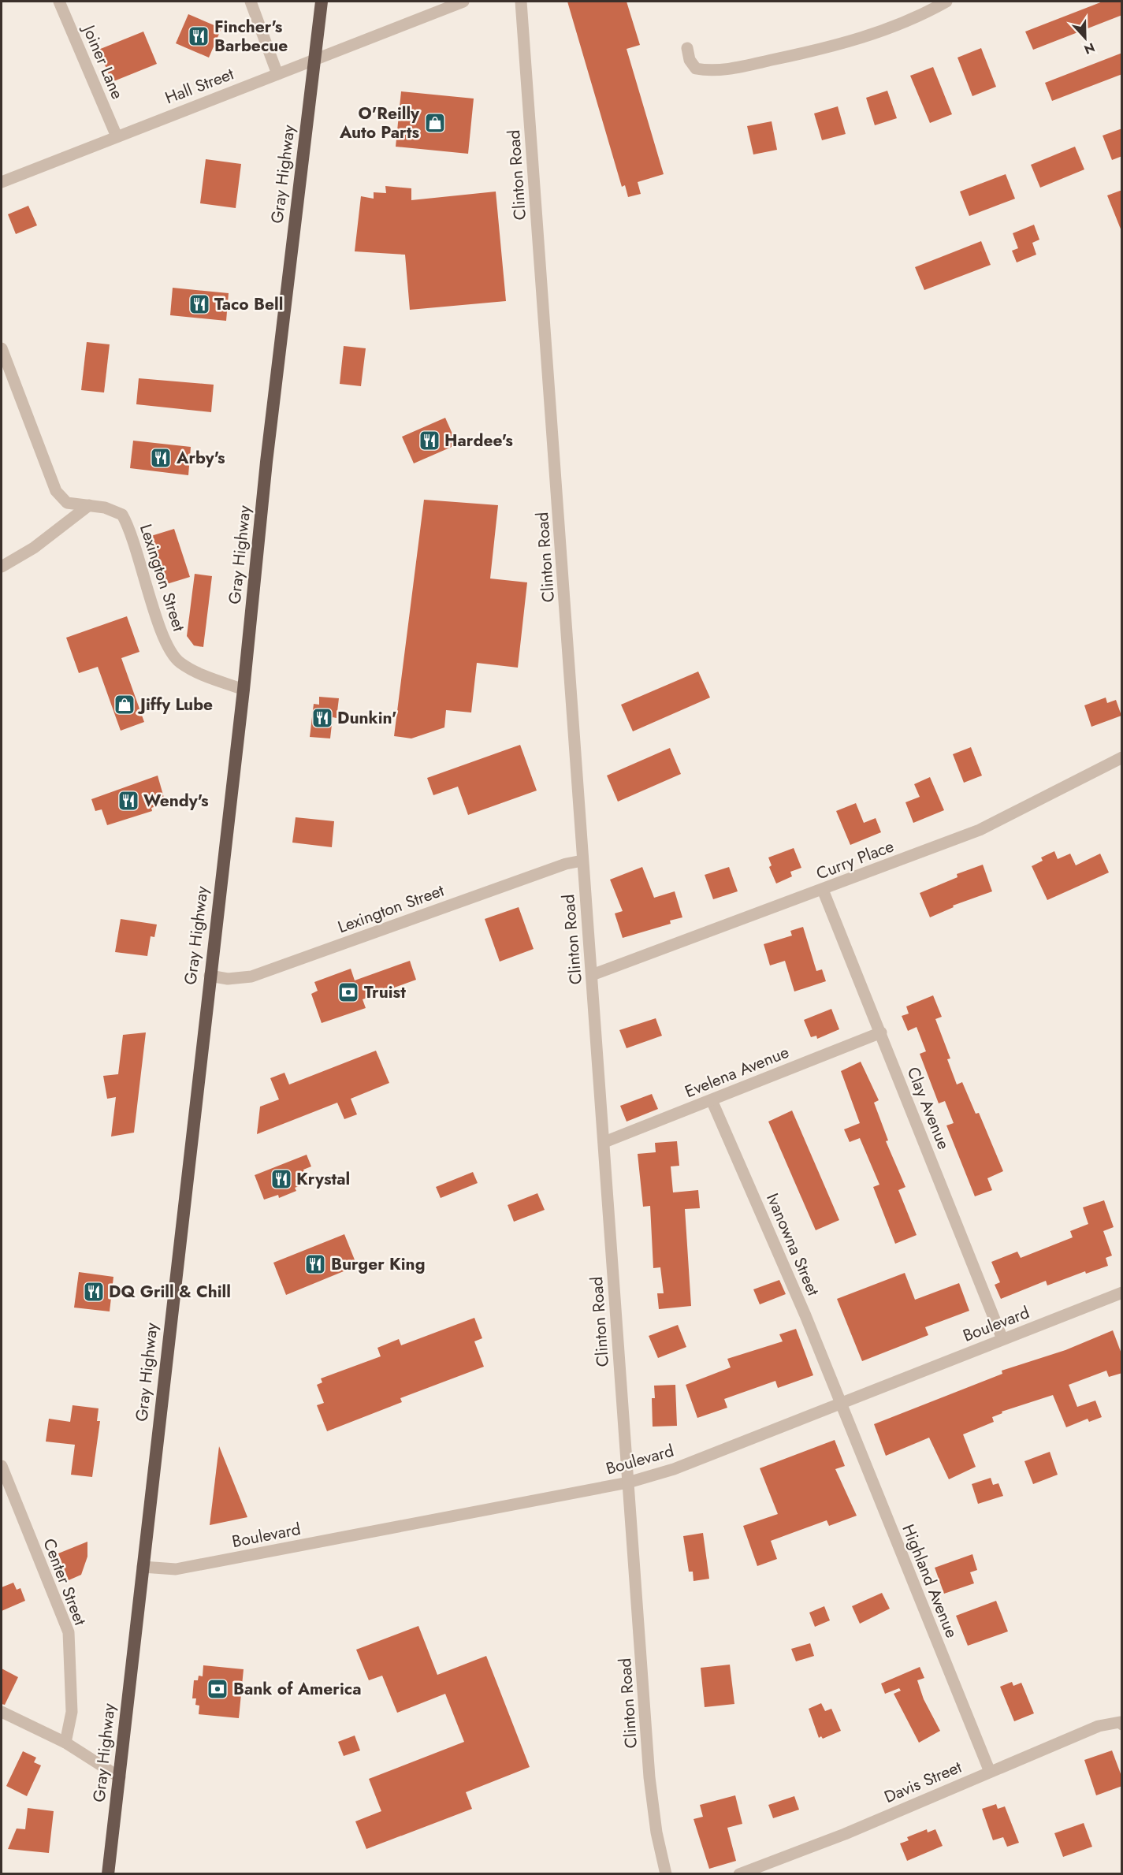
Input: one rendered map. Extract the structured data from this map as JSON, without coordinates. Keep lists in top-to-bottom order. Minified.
{"streets":{"highway":["Gray Highway"],"street":["Joiner Lane","Hall Street","Clinton Road","Lexington Street","Curry Place","Evelena Avenue","Clay Avenue","Ivanowna Street","Boulevard","Highland Avenue","Center Street","Davis Street"]},"crossings":[["Joiner Lane","Hall Street"],["Hall Street","Gray Highway"],["Gray Highway","Lexington Street"],["Gray Highway","Boulevard"],["Clinton Road","Lexington Street"],["Clinton Road","Curry Place"],["Clinton Road","Evelena Avenue"],["Clinton Road","Boulevard"],["Curry Place","Clay Avenue"],["Evelena Avenue","Clay Avenue"],["Evelena Avenue","Ivanowna Street"],["Clay Avenue","Boulevard"],["Ivanowna Street","Boulevard"],["Ivanowna Street","Highland Avenue"],["Boulevard","Highland Avenue"],["Highland Avenue","Davis Street"]],"places":{"restaurant":["Fincher's Barbecue","Taco Bell","Hardee's","Arby's","Dunkin'","Wendy's","Krystal","Burger King","DQ Grill & Chill"],"shop":["O'Reilly Auto Parts","Jiffy Lube"],"bank":["Truist","Bank of America"]},"north":"bottom"}
